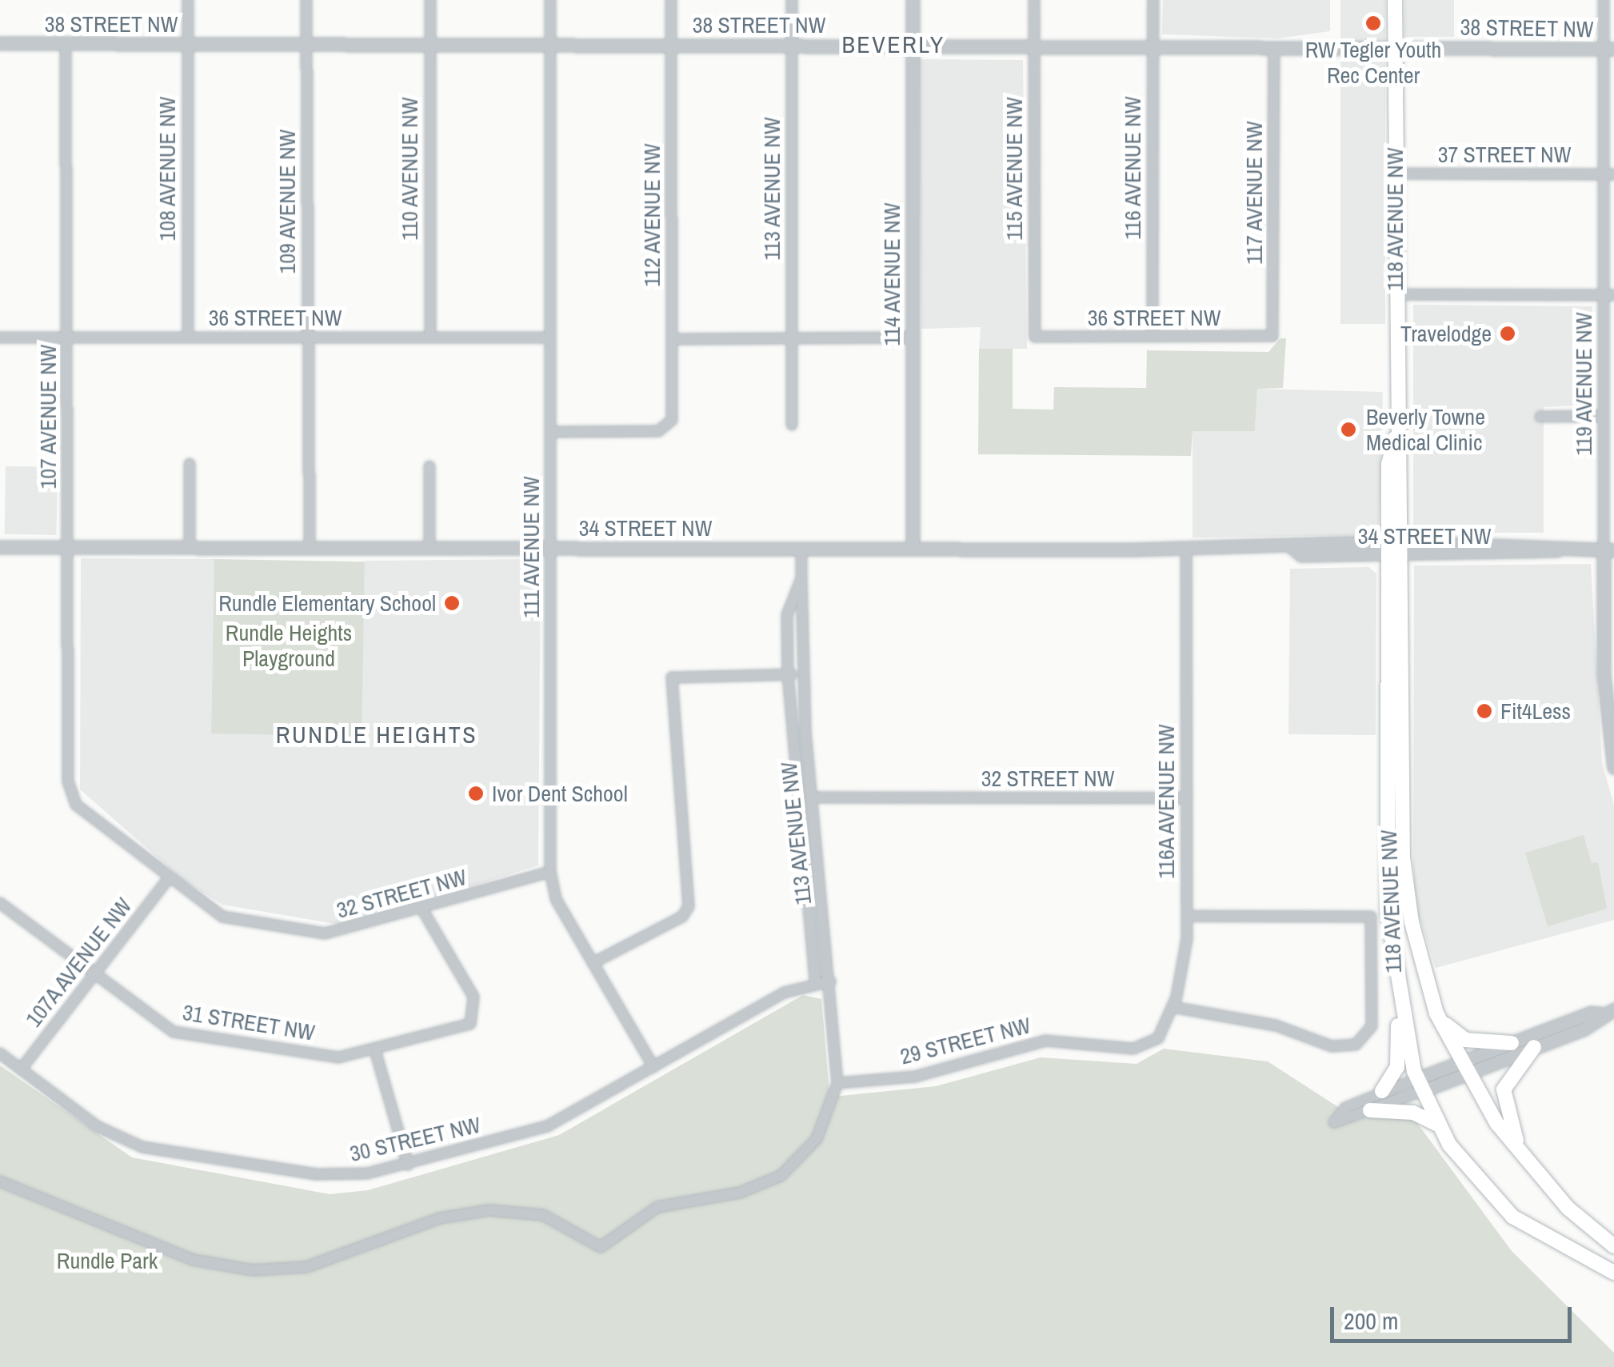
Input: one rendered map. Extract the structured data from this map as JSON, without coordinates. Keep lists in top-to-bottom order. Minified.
{"streets":{"main road":["118 AVENUE NW"],"street":["38 STREET NW","37 STREET NW","116 AVENUE NW","108 AVENUE NW","110 AVENUE NW","115 AVENUE NW","113 AVENUE NW","117 AVENUE NW","109 AVENUE NW","112 AVENUE NW","114 AVENUE NW","36 STREET NW","119 AVENUE NW","107 AVENUE NW","34 STREET NW","111 AVENUE NW","32 STREET NW","116A AVENUE NW","107A AVENUE NW","31 STREET NW","29 STREET NW","30 STREET NW"]},"crossings":[["38 STREET NW","116 AVENUE NW"],["38 STREET NW","108 AVENUE NW"],["38 STREET NW","110 AVENUE NW"],["38 STREET NW","115 AVENUE NW"],["38 STREET NW","113 AVENUE NW"],["38 STREET NW","117 AVENUE NW"],["38 STREET NW","109 AVENUE NW"],["38 STREET NW","112 AVENUE NW"],["38 STREET NW","118 AVENUE NW"],["38 STREET NW","114 AVENUE NW"],["38 STREET NW","119 AVENUE NW"],["38 STREET NW","107 AVENUE NW"],["38 STREET NW","111 AVENUE NW"],["37 STREET NW","118 AVENUE NW"],["37 STREET NW","119 AVENUE NW"],["116 AVENUE NW","36 STREET NW"],["108 AVENUE NW","36 STREET NW"],["110 AVENUE NW","36 STREET NW"],["115 AVENUE NW","36 STREET NW"],["113 AVENUE NW","34 STREET NW"],["113 AVENUE NW","32 STREET NW"],["113 AVENUE NW","29 STREET NW"],["113 AVENUE NW","30 STREET NW"],["117 AVENUE NW","36 STREET NW"],["109 AVENUE NW","36 STREET NW"],["109 AVENUE NW","34 STREET NW"],["112 AVENUE NW","111 AVENUE NW"],["118 AVENUE NW","34 STREET NW"],["114 AVENUE NW","34 STREET NW"],["36 STREET NW","107 AVENUE NW"],["36 STREET NW","111 AVENUE NW"],["119 AVENUE NW","34 STREET NW"],["107 AVENUE NW","34 STREET NW"],["107 AVENUE NW","32 STREET NW"],["34 STREET NW","111 AVENUE NW"],["34 STREET NW","116A AVENUE NW"],["111 AVENUE NW","32 STREET NW"],["111 AVENUE NW","30 STREET NW"],["32 STREET NW","116A AVENUE NW"],["32 STREET NW","107A AVENUE NW"],["32 STREET NW","31 STREET NW"],["116A AVENUE NW","29 STREET NW"],["107A AVENUE NW","31 STREET NW"],["107A AVENUE NW","30 STREET NW"]],"districts":["BEVERLY","RUNDLE HEIGHTS"],"parks":["Rundle Heights Playground","Rundle Park"],"places":["RW Tegler Youth Rec Center","Travelodge","Beverly Towne Medical Clinic","Rundle Elementary School","Fit4Less","Ivor Dent School"],"scale_bar":"200 m"}
